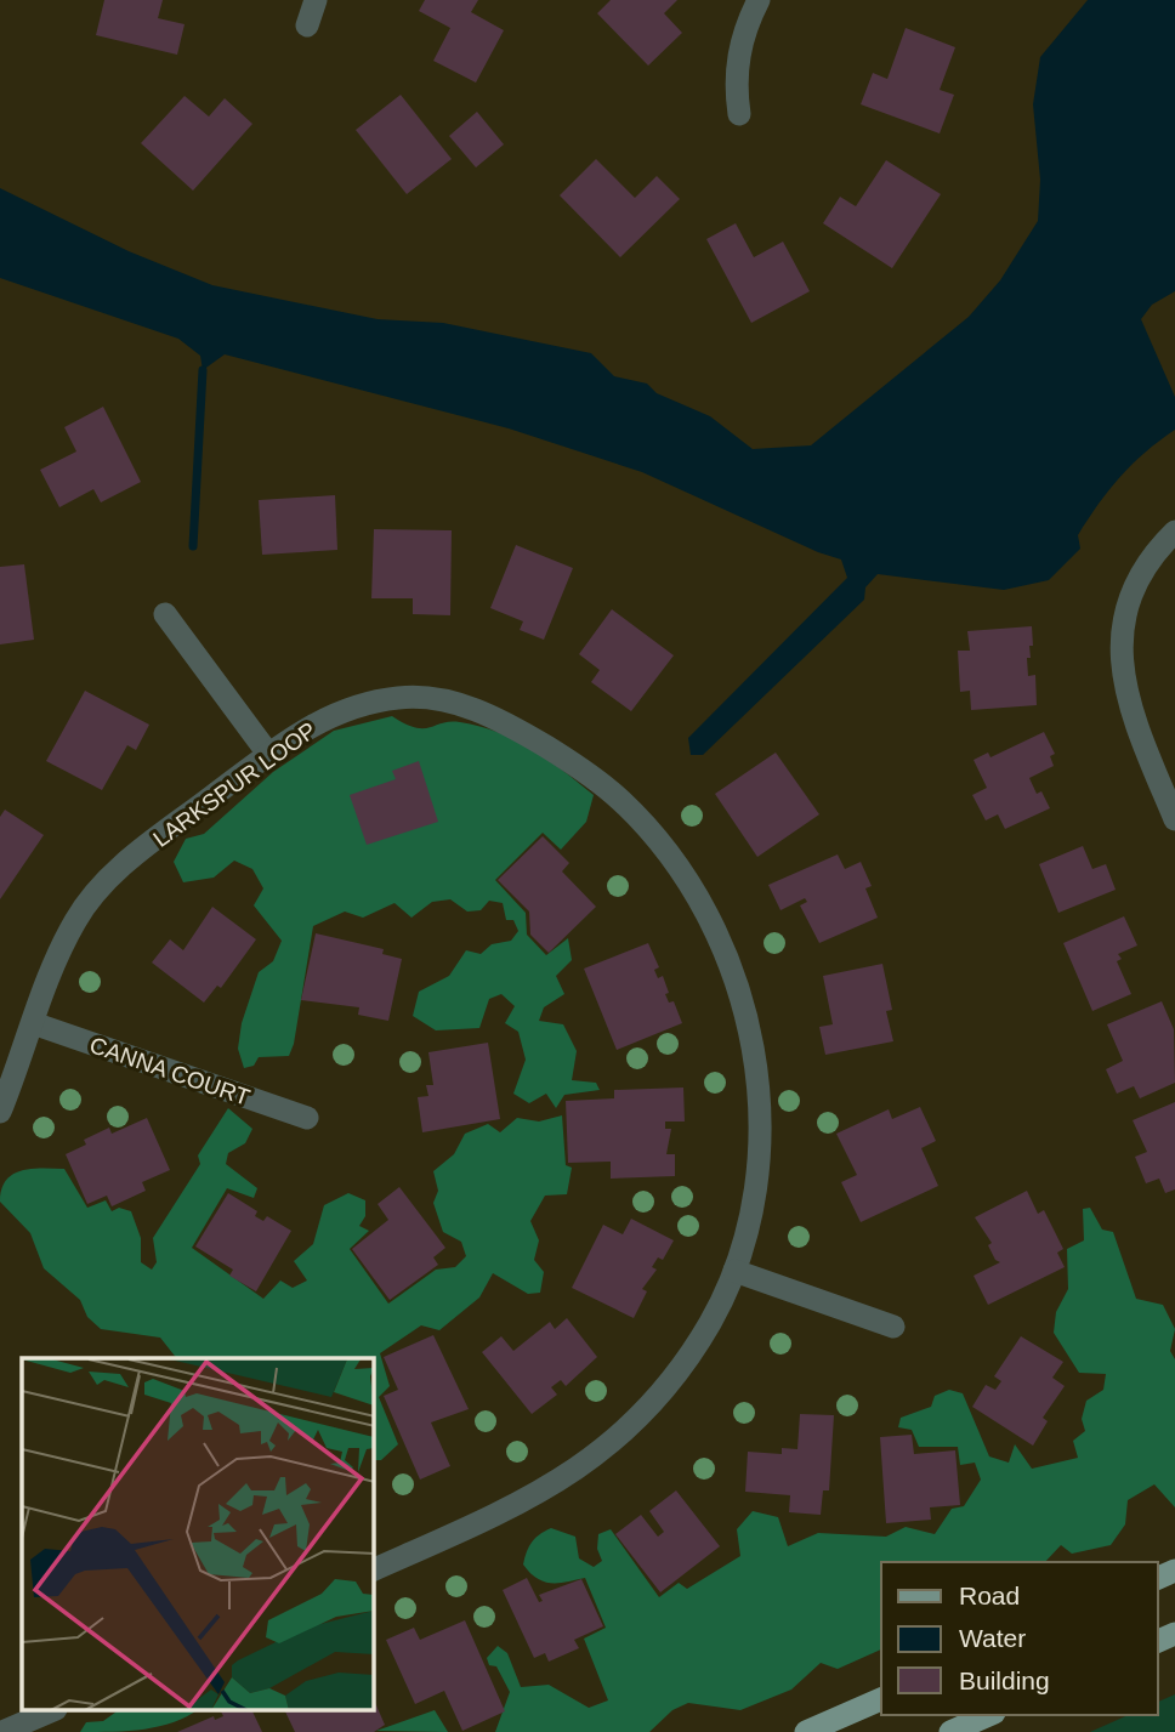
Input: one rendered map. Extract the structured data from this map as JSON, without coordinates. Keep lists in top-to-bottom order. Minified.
{"streets":{"street":["LARKSPUR LOOP","CANNA COURT"]},"crossings":[["LARKSPUR LOOP","CANNA COURT"]],"legend":["Road","Water","Building"]}
